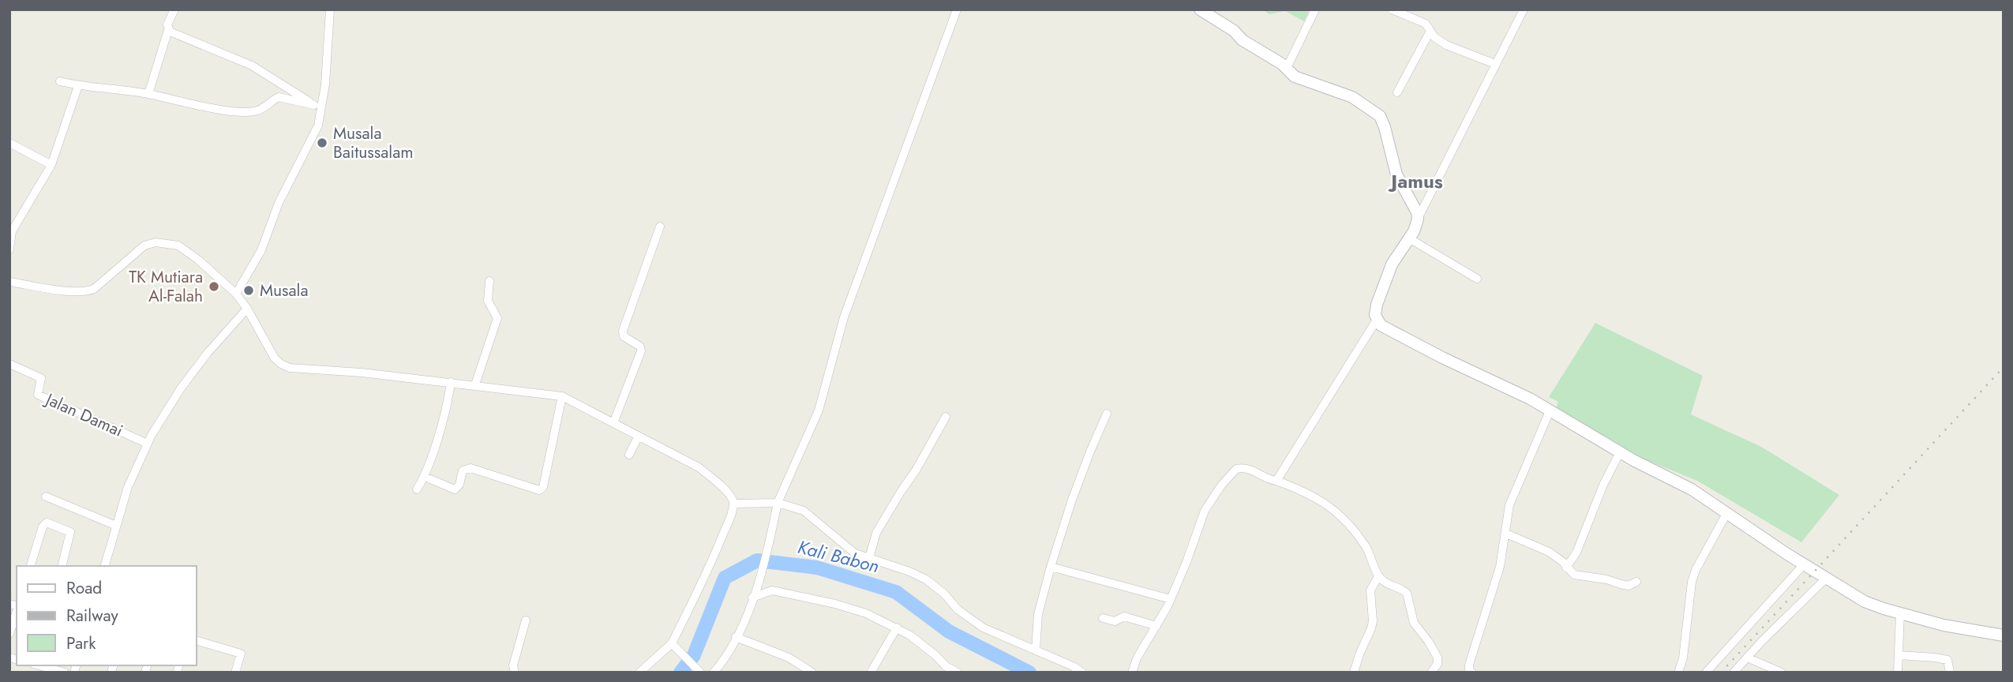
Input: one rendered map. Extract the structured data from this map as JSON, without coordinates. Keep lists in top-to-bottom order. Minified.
{"streets":{"street":["Jalan Damai"]},"districts":["Jamus"],"water":["Kali Babon"],"places":["Musala Baitussalam","TK Mutiara Al-Falah","Musala"],"legend":["Road","Railway","Park"]}
